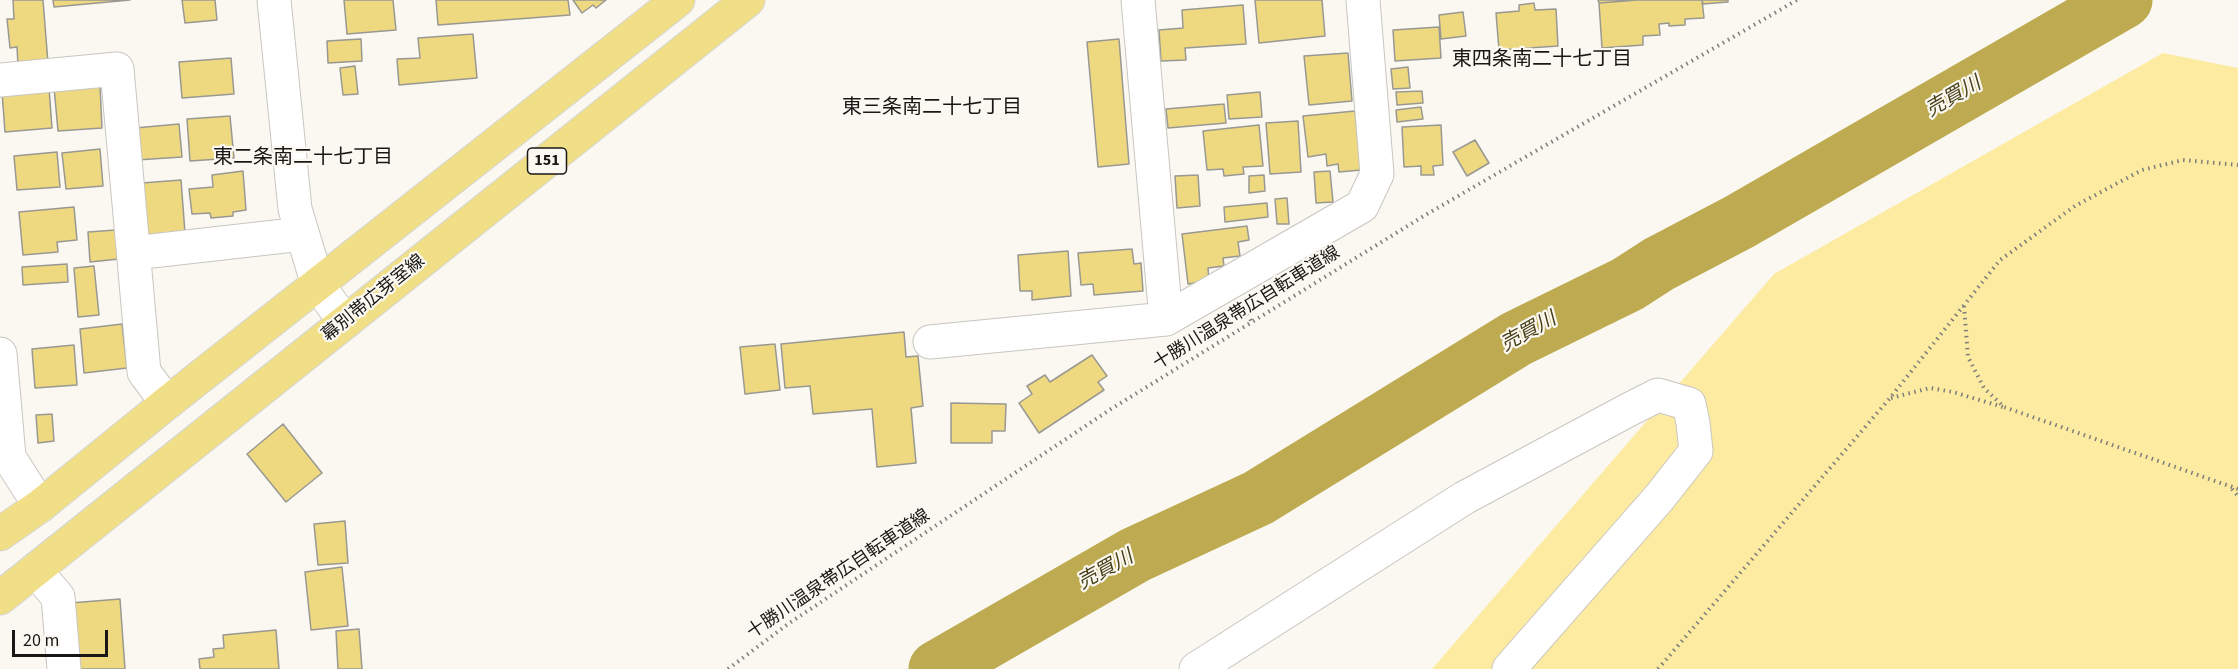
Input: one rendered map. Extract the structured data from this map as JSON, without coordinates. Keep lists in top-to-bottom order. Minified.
{"streets":{"main road":["151","幕別帯広芽室線"],"path":["十勝川温泉帯広自転車道線"]},"districts":["東四条南二十七丁目","東三条南二十七丁目","東二条南二十七丁目"],"water":["売買川"],"scale_bar":"20 m"}
